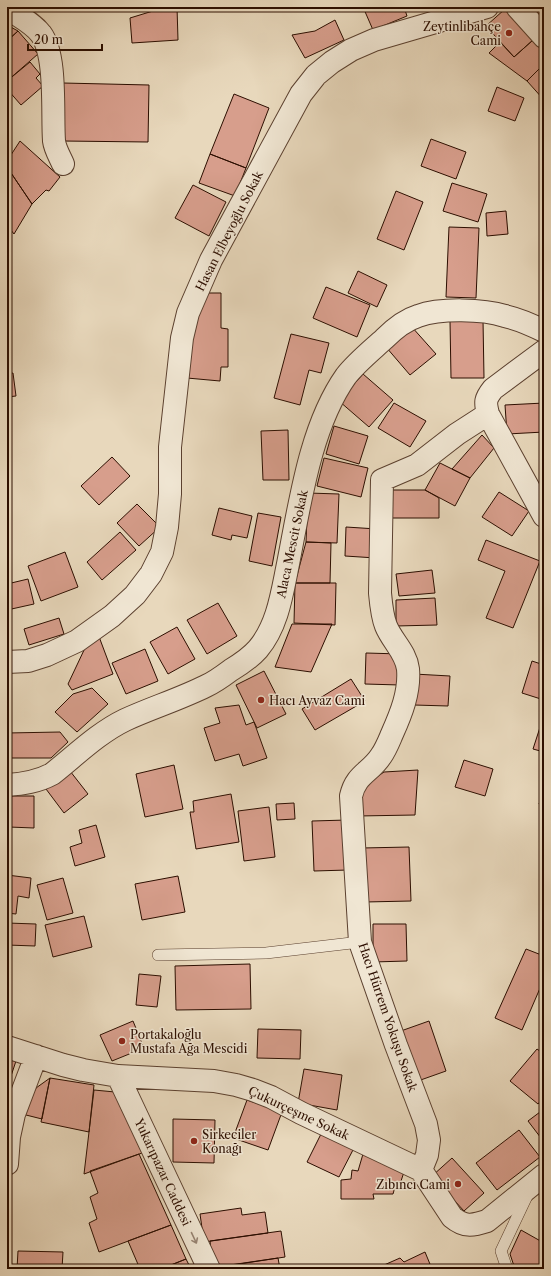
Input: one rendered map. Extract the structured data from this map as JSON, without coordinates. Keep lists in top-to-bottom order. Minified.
{"streets":{"street":["Hasan Elbeyoğlu Sokak","Alaca Mescit Sokak","Hacı Hürrem Yokuşu Sokak","Çukurçeşme Sokak","Yukarıpazar Caddesi"]},"crossings":[["Hacı Hürrem Yokuşu Sokak","Çukurçeşme Sokak"],["Çukurçeşme Sokak","Yukarıpazar Caddesi"]],"one_way":["Yukarıpazar Caddesi"],"places":["Zeytinlibahçe Cami","Hacı Ayvaz Cami","Portakaloğlu Mustafa Ağa Mescidi","Sirkeciler Konağı","Zıbıncı Cami"],"scale_bar":"20 m"}
